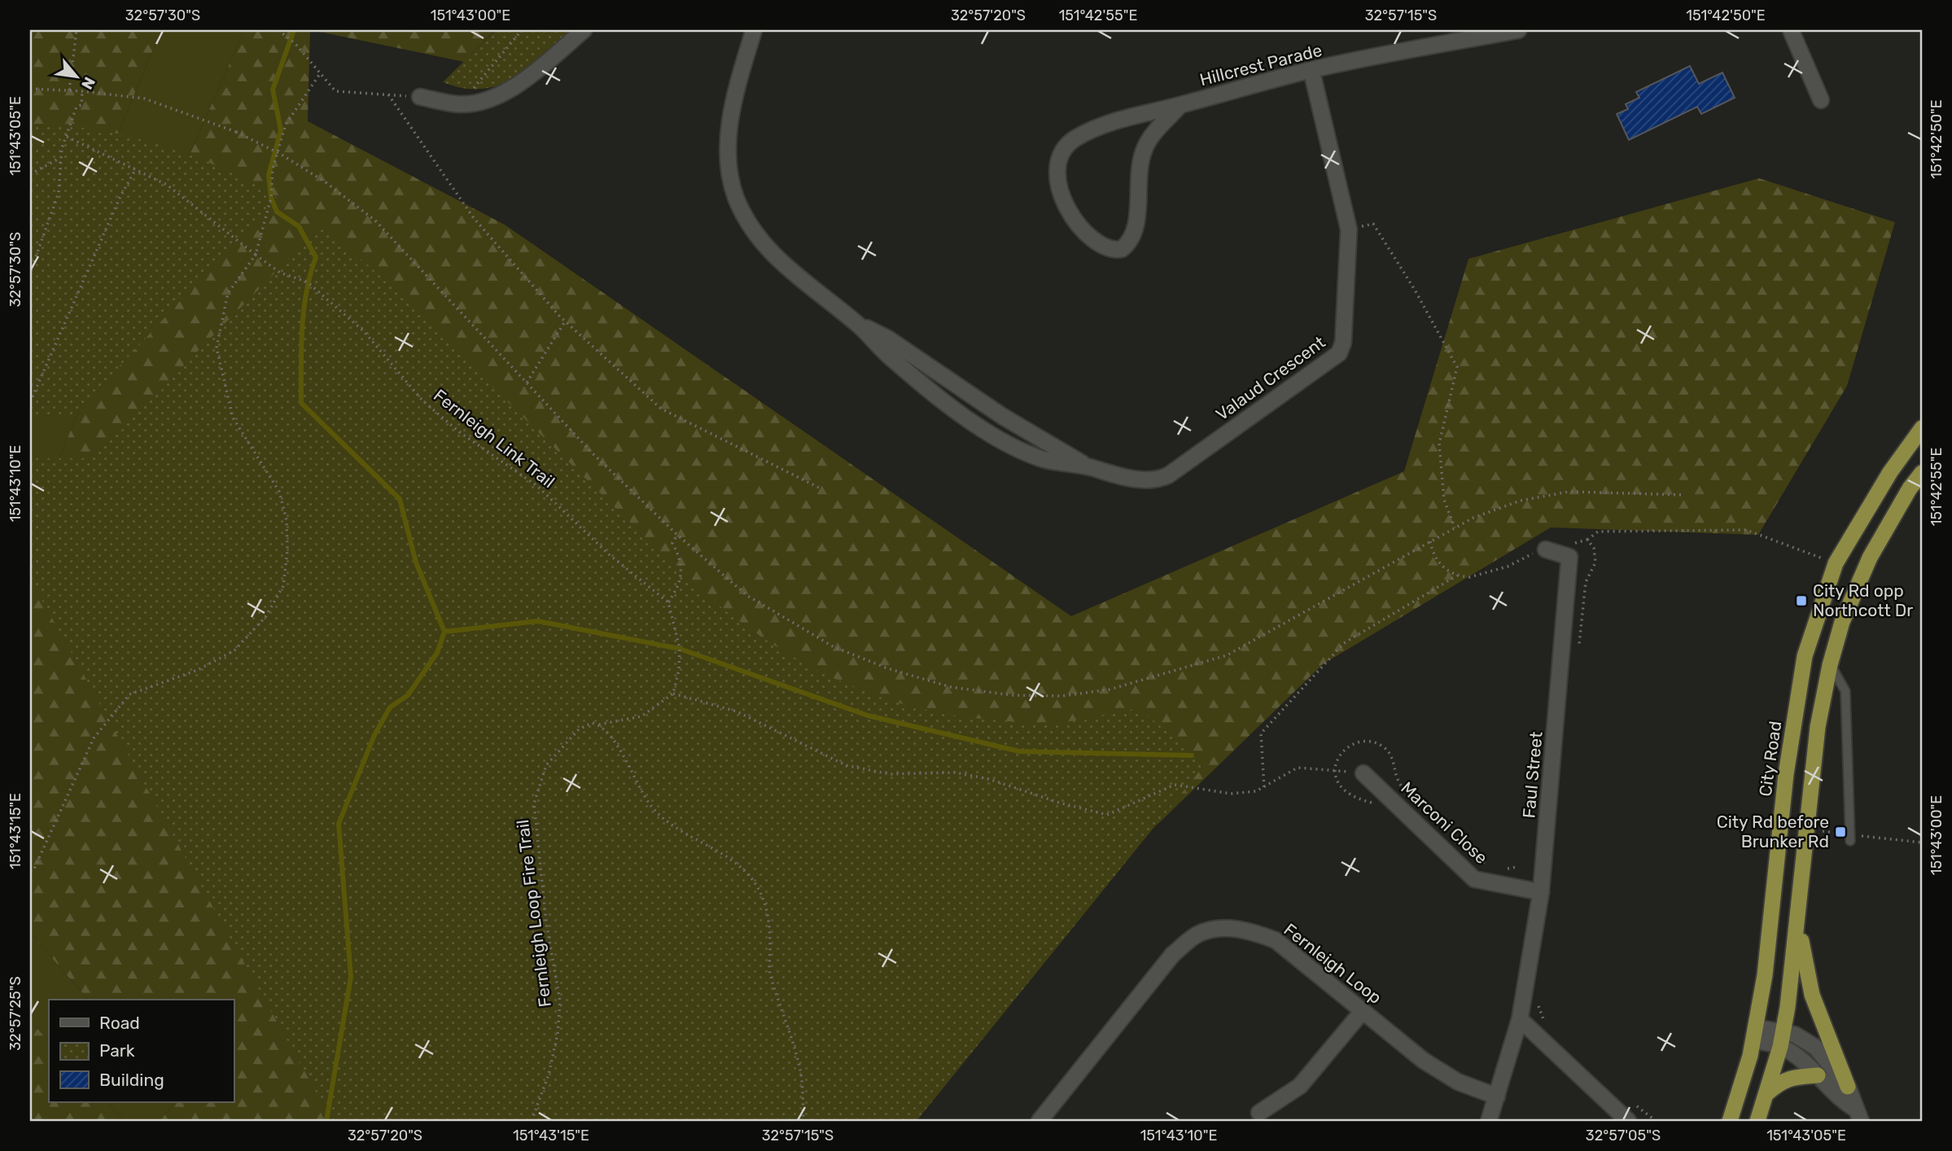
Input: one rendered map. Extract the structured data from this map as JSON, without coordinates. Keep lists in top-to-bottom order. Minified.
{"streets":{"highway":["City Road"],"street":["Hillcrest Parade","Valaud Crescent","Faul Street","Marconi Close","Fernleigh Loop"],"path":["Fernleigh Link Trail","Fernleigh Loop Fire Trail"]},"crossings":[["Hillcrest Parade","Valaud Crescent"],["Faul Street","Marconi Close"],["Faul Street","Fernleigh Loop"]],"places":{"transit":["City Rd opp Northcott Dr","City Rd before Brunker Rd"]},"legend":["Road","Park","Building"],"north":"bottom right","coordinates":["32°57'30\"S","151°43'00\"E","32°57'20\"S","151°42'55\"E","32°57'15\"S","151°42'50\"E","151°43'05\"E","151°43'10\"E","151°43'15\"E","32°57'25\"S","32°57'05\"S"]}
